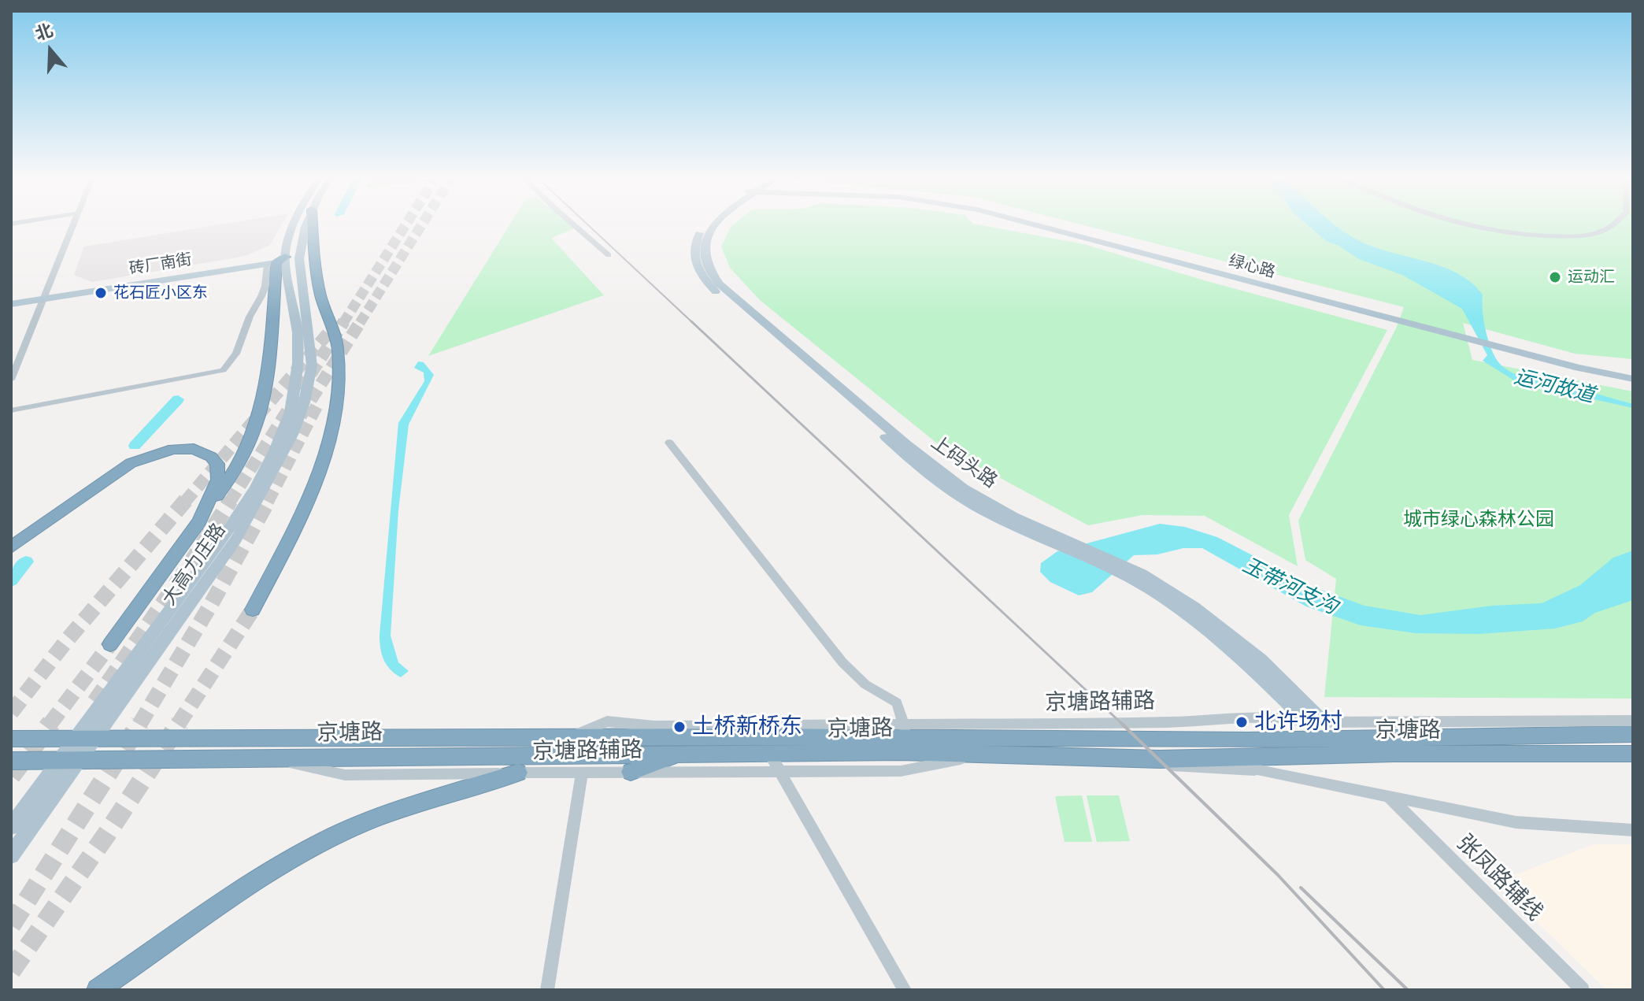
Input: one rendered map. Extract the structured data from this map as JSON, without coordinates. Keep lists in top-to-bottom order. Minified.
{"streets":{"highway":["京塘路"],"main road":["砖厂南街","绿心路","上码头路","大高力庄路"],"street":["京塘路辅路","张凤路辅线"]},"crossings":[["砖厂南街","大高力庄路"],["上码头路","京塘路辅路"],["大高力庄路","京塘路"],["京塘路辅路","京塘路"]],"water":["运河故道","玉带河支沟"],"parks":["城市绿心森林公园"],"places":["运动汇","花石匠小区东","北许场村","土桥新桥东"],"north":"top"}
